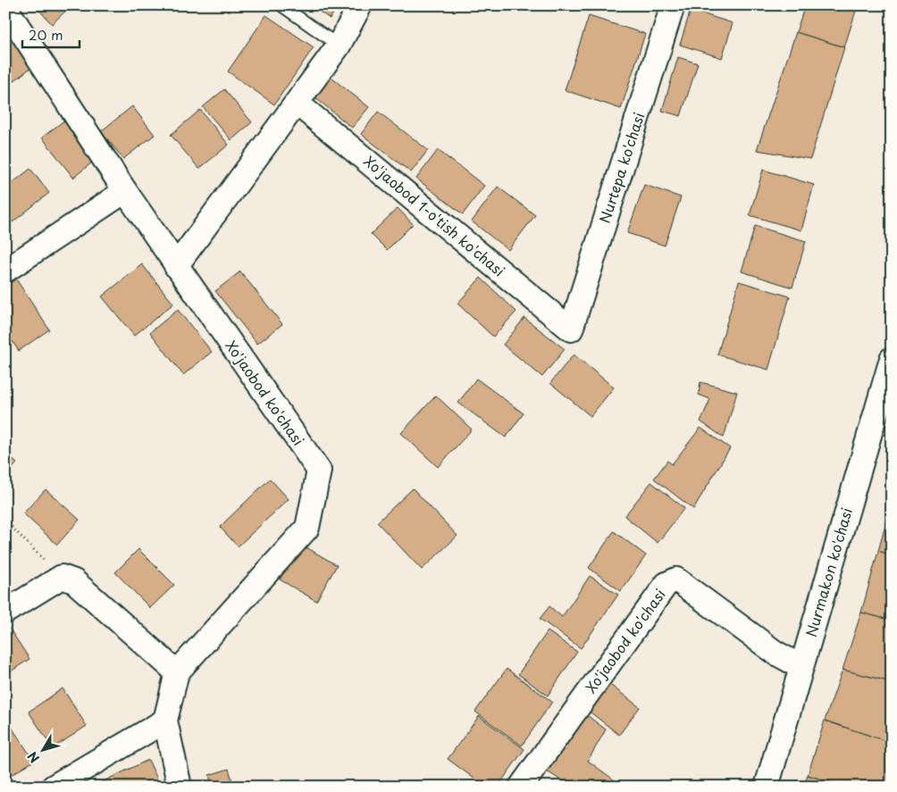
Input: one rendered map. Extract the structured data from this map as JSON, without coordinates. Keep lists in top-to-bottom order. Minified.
{"streets":{"street":["Nurtepa ko'chasi","Xo'jaobod 1-o'tish ko'chasi","Xo'jaobod ko'chasi","Nurmakon ko'chasi"]},"crossings":[["Nurtepa ko'chasi","Xo'jaobod 1-o'tish ko'chasi"],["Xo'jaobod ko'chasi","Nurmakon ko'chasi"]],"scale_bar":"20 m","north":"bottom left"}
